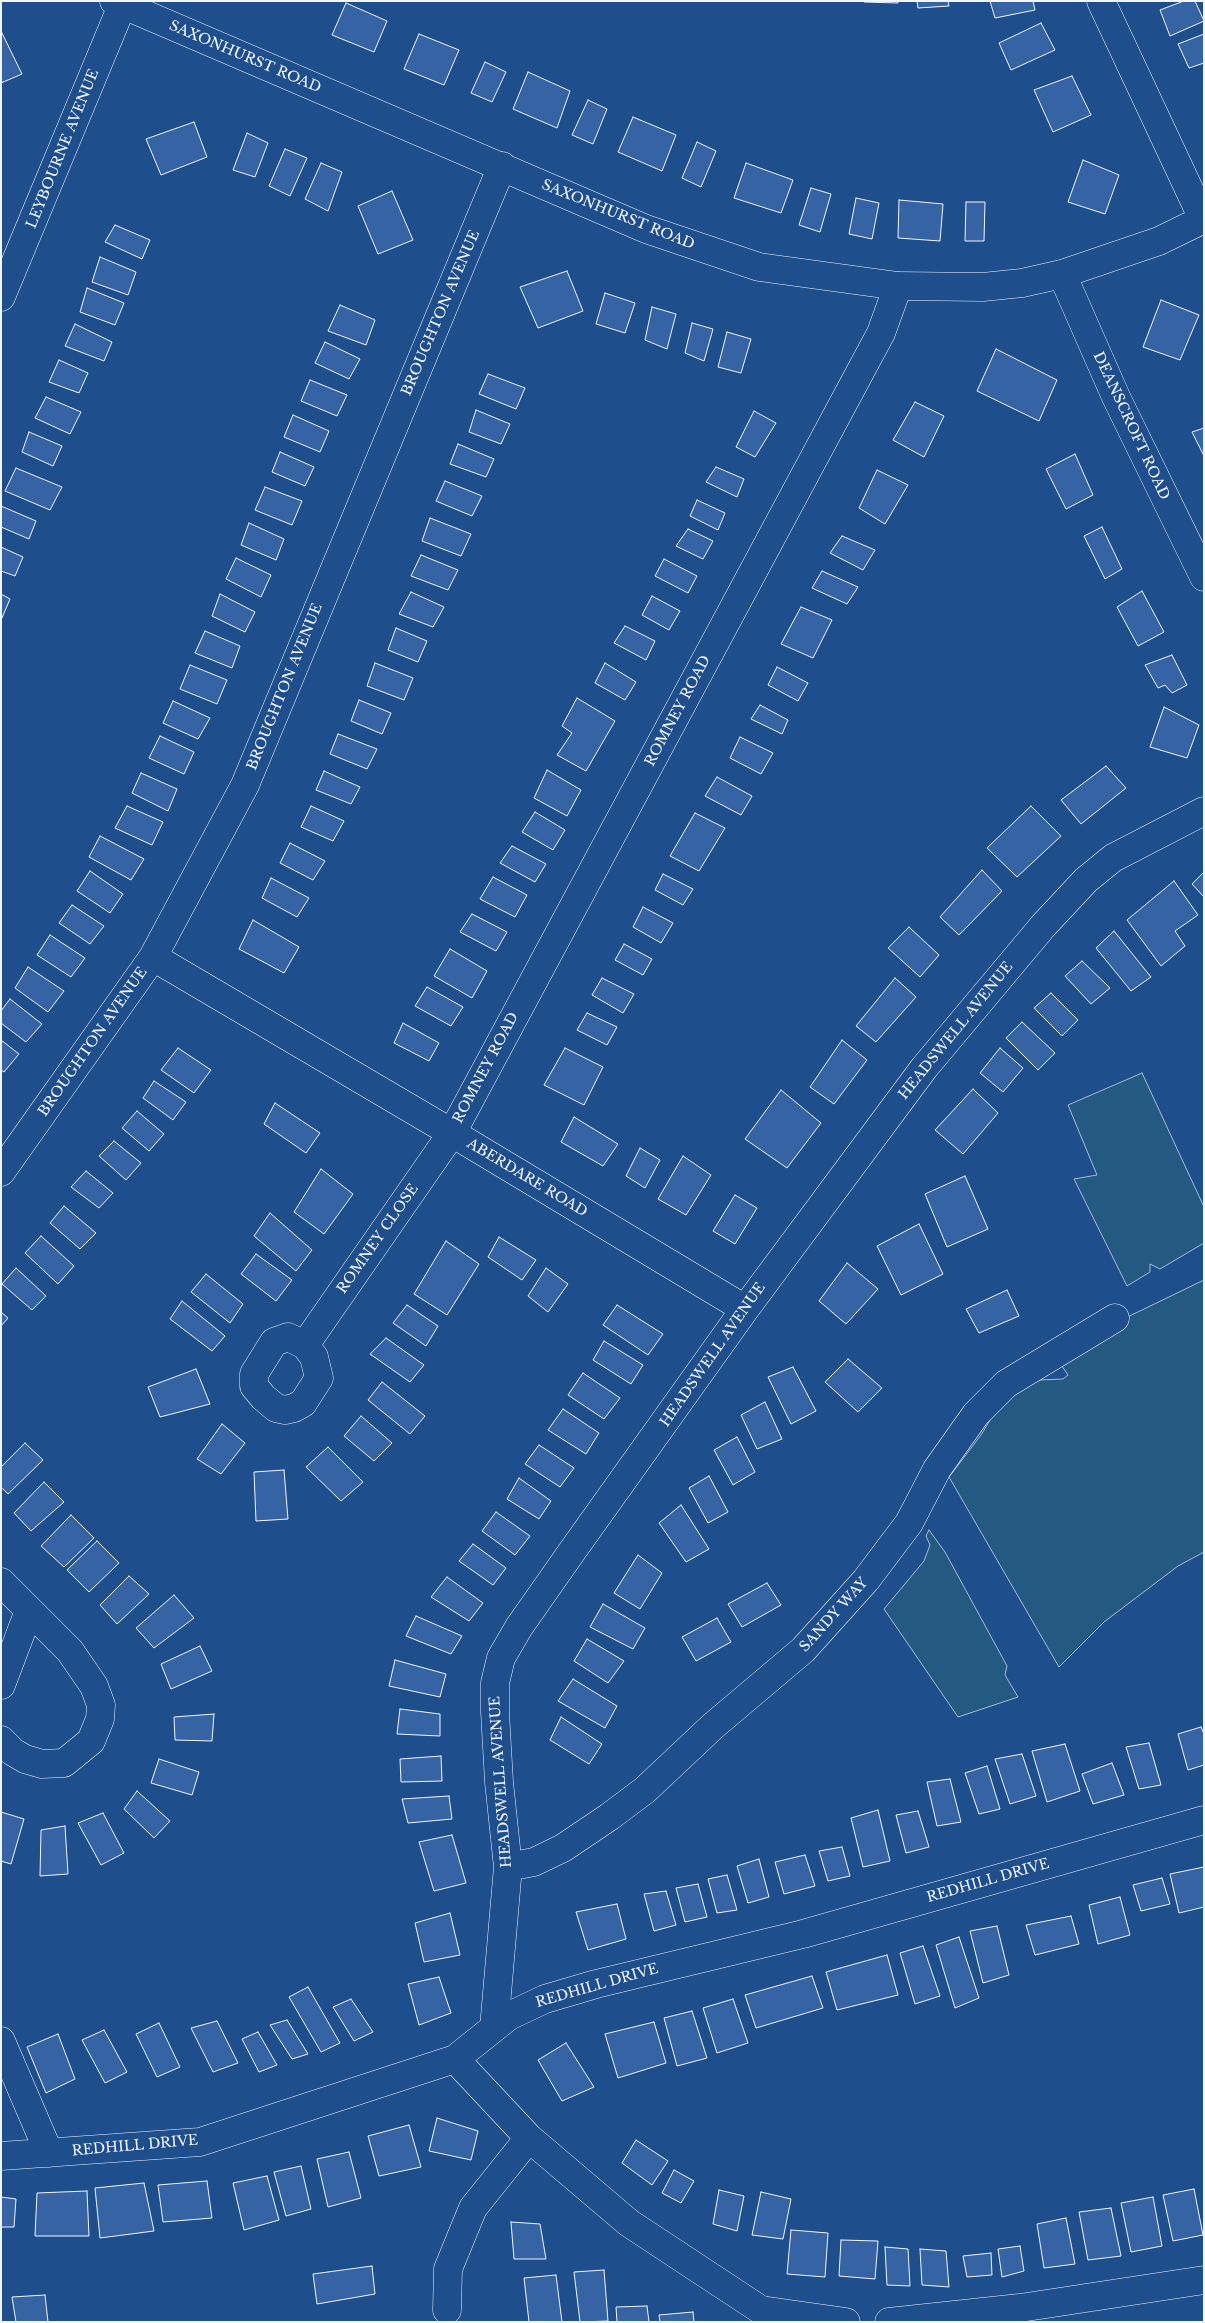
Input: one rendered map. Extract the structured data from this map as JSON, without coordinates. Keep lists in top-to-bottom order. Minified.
{"streets":{"street":["SAXONHURST ROAD","LEYBOURNE AVENUE","BROUGHTON AVENUE","DEANSCROFT ROAD","ROMNEY ROAD","HEADSWELL AVENUE","ABERDARE ROAD","ROMNEY CLOSE","SANDY WAY","REDHILL DRIVE"]},"crossings":[["SAXONHURST ROAD","LEYBOURNE AVENUE"],["SAXONHURST ROAD","BROUGHTON AVENUE"],["SAXONHURST ROAD","DEANSCROFT ROAD"],["SAXONHURST ROAD","ROMNEY ROAD"],["BROUGHTON AVENUE","ABERDARE ROAD"],["ROMNEY ROAD","ABERDARE ROAD"],["ROMNEY ROAD","ROMNEY CLOSE"],["HEADSWELL AVENUE","ABERDARE ROAD"],["HEADSWELL AVENUE","SANDY WAY"],["HEADSWELL AVENUE","REDHILL DRIVE"],["ABERDARE ROAD","ROMNEY CLOSE"]]}
